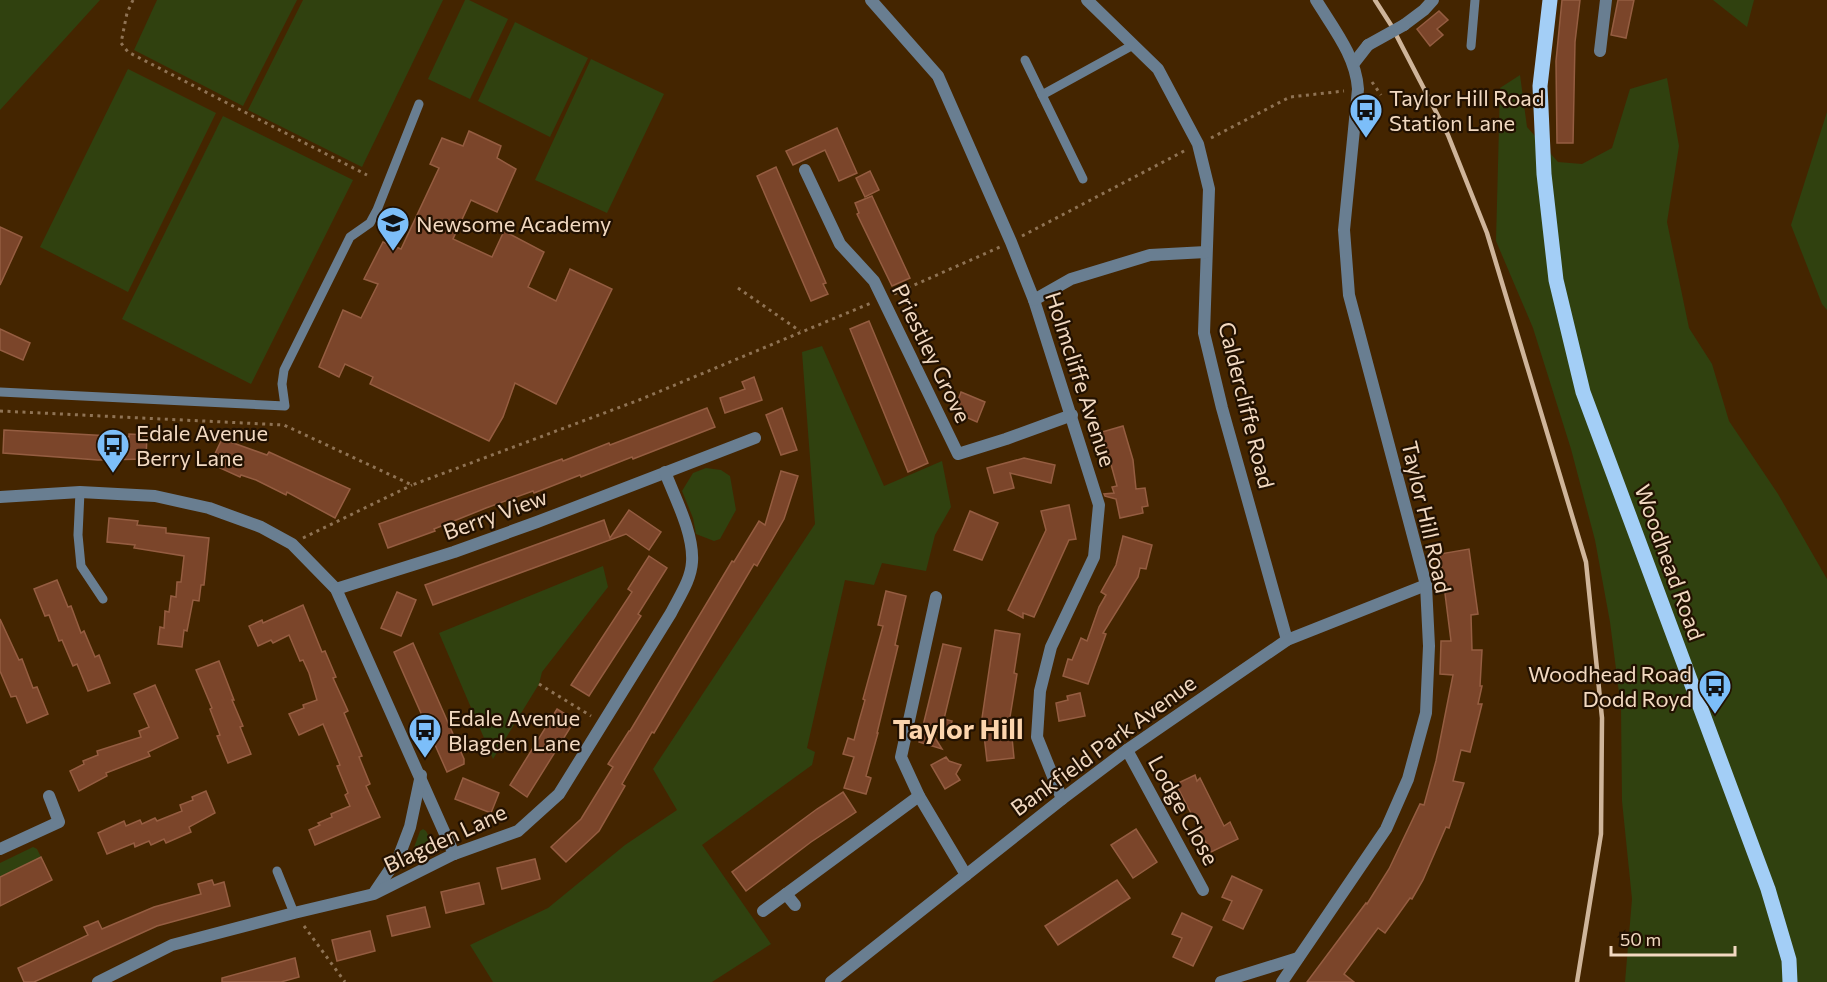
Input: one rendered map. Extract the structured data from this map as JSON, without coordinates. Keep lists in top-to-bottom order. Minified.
{"streets":{"main road":["Woodhead Road"],"street":["Priestley Grove","Holmcliffe Avenue","Caldercliffe Road","Berry View","Taylor Hill Road","Bankfield Park Avenue","Lodge Close","Blagden Lane"]},"crossings":[["Priestley Grove","Holmcliffe Avenue"],["Holmcliffe Avenue","Bankfield Park Avenue"],["Caldercliffe Road","Bankfield Park Avenue"],["Berry View","Blagden Lane"],["Taylor Hill Road","Bankfield Park Avenue"],["Bankfield Park Avenue","Lodge Close"]],"districts":["Taylor Hill"],"places":{"bus stop":["Taylor Hill Road Station Lane","Edale Avenue Berry Lane","Woodhead Road Dodd Royd","Edale Avenue Blagden Lane"],"school or university":["Newsome Academy"]},"scale_bar":"50 m"}
